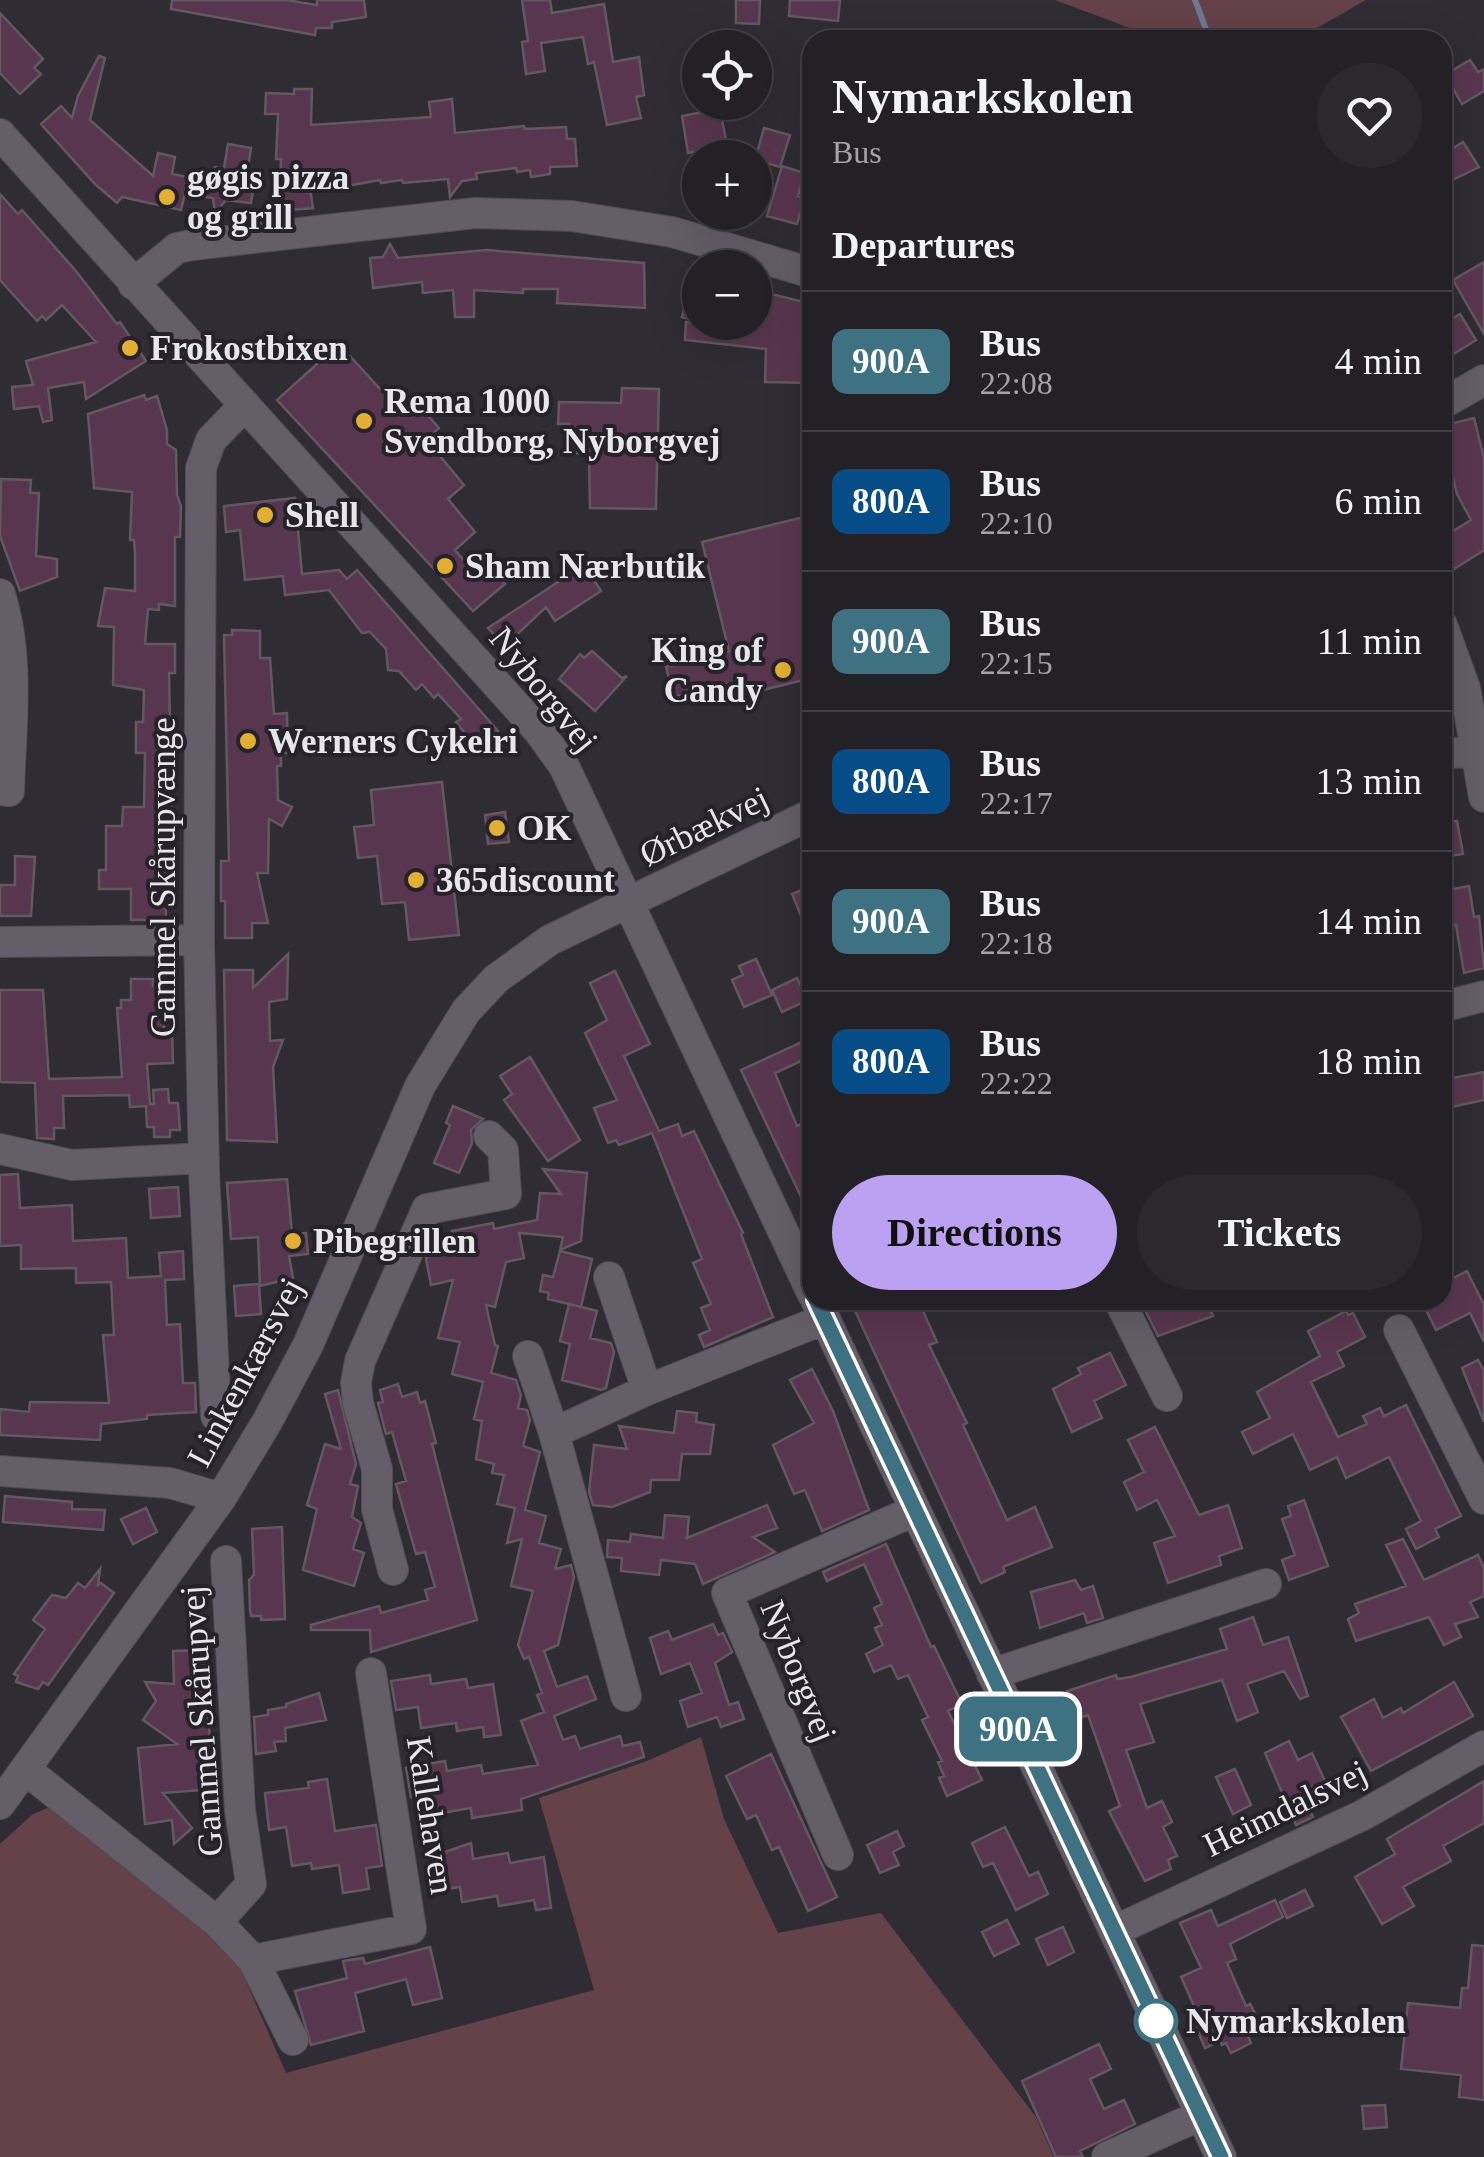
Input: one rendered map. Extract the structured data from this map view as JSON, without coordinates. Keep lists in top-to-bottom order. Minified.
{"streets":{"street":["Nyborgvej","Ørbækvej","Gammel Skårupvænge","Linkenkærsvej","Gammel Skårupvej","Heimdalsvej","Kallehaven"]},"crossings":[["Nyborgvej","Ørbækvej"],["Nyborgvej","Gammel Skårupvænge"],["Nyborgvej","Linkenkærsvej"],["Nyborgvej","Heimdalsvej"],["Ørbækvej","Linkenkærsvej"]],"places":["gøgis pizza og grill","Frokostbixen","Rema 1000 Svendborg, Nyborgvej","Shell","Sham Nærbutik","King of Candy","Werners Cykelri","OK","365discount","Pibegrillen","Nymarkskolen"],"lines":["bus line 900A"],"page":{"on_map":"900A","map_buttons":["+","−"],"heading":[["Nymarkskolen","Bus"],"Departures"],"list":[{"mark":"900A","name":"Bus","note":"22:08","value":"4 min"},{"mark":"800A","name":"Bus","note":"22:10","value":"6 min"},{"mark":"900A","name":"Bus","note":"22:15","value":"11 min"},{"mark":"800A","name":"Bus","note":"22:17","value":"13 min"},{"mark":"900A","name":"Bus","note":"22:18","value":"14 min"},{"mark":"800A","name":"Bus","note":"22:22","value":"18 min"}],"buttons":["Directions","Tickets"]}}
